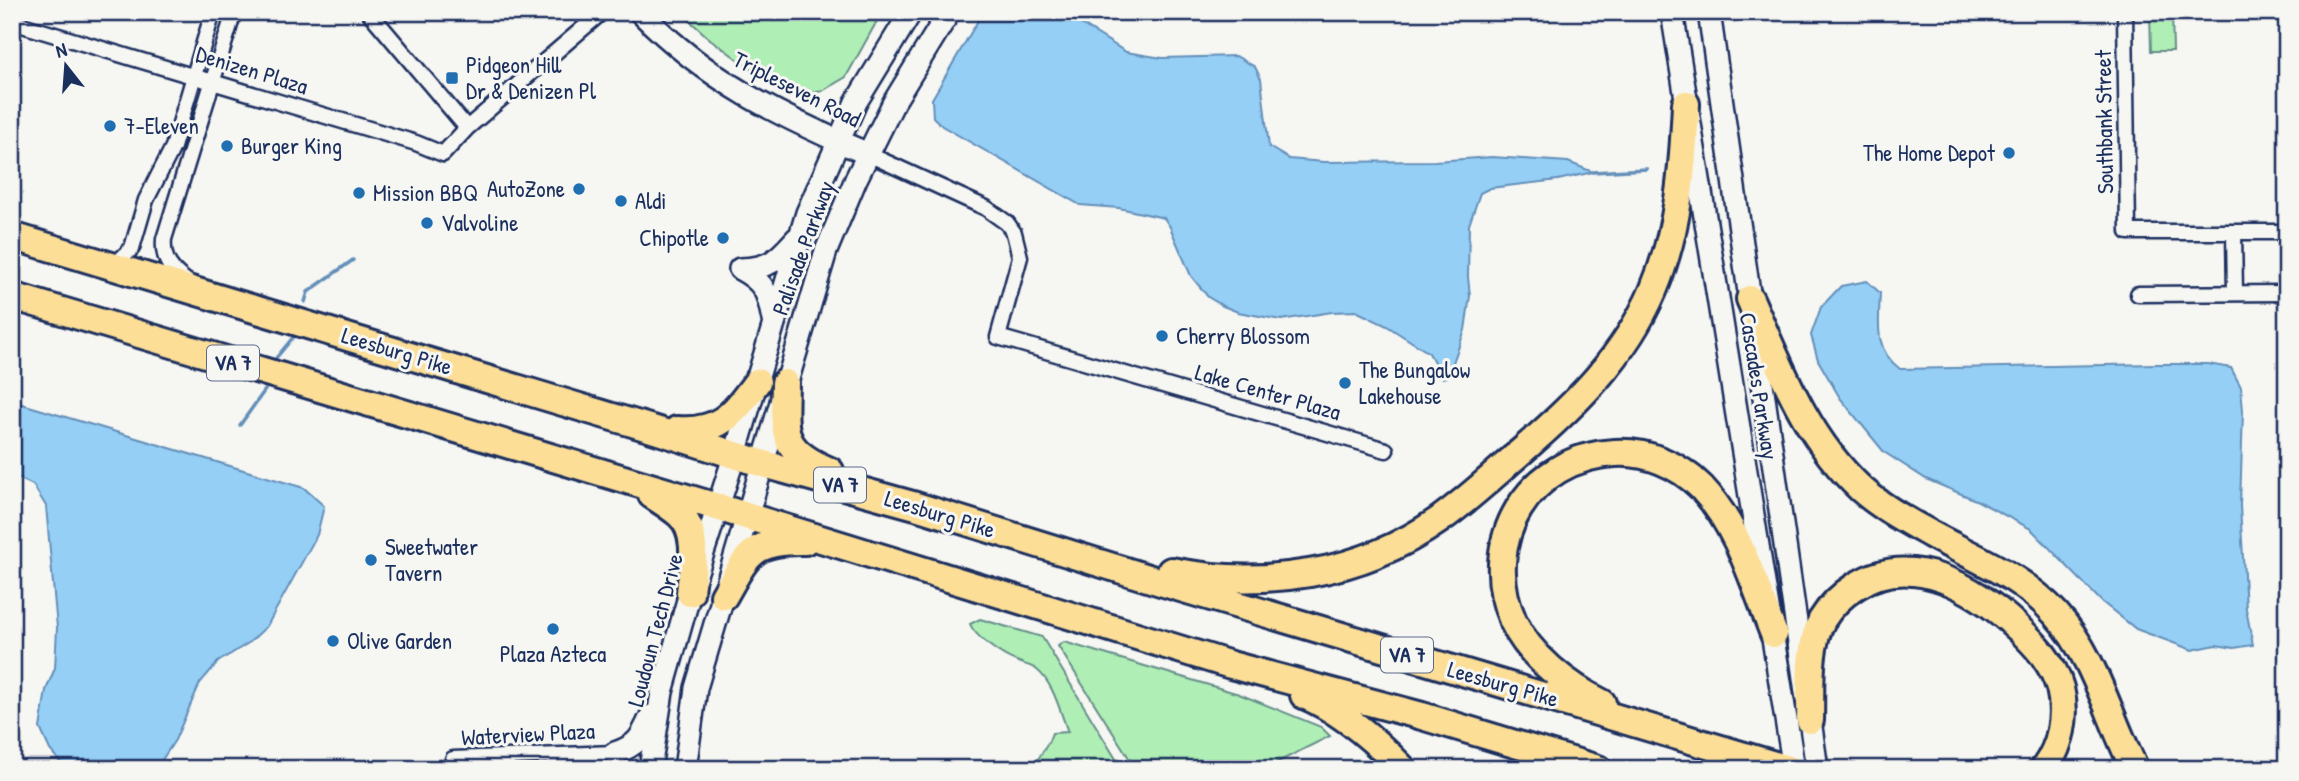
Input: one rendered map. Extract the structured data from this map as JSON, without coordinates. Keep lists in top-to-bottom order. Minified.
{"streets":{"highway":["Leesburg Pike","VA 7"],"main road":["Tripleseven Road","Palisade Parkway","Cascades Parkway","Loudoun Tech Drive"],"street":["Denizen Plaza","Southbank Street","Lake Center Plaza","Waterview Plaza"]},"crossings":[["Tripleseven Road","Palisade Parkway"],["Tripleseven Road","Lake Center Plaza"],["Palisade Parkway","Leesburg Pike"],["Palisade Parkway","VA 7"],["Palisade Parkway","Lake Center Plaza"],["Palisade Parkway","Loudoun Tech Drive"],["Leesburg Pike","Cascades Parkway"],["VA 7","Loudoun Tech Drive"]],"places":{"transit":["Pidgeon Hill Dr & Denizen Pl"],"other":["7-Eleven","Burger King","The Home Depot","AutoZone","Mission BBQ","Aldi","Valvoline","Chipotle","Cherry Blossom","The Bungalow Lakehouse","Sweetwater Tavern","Plaza Azteca","Olive Garden"]},"north":"top"}
